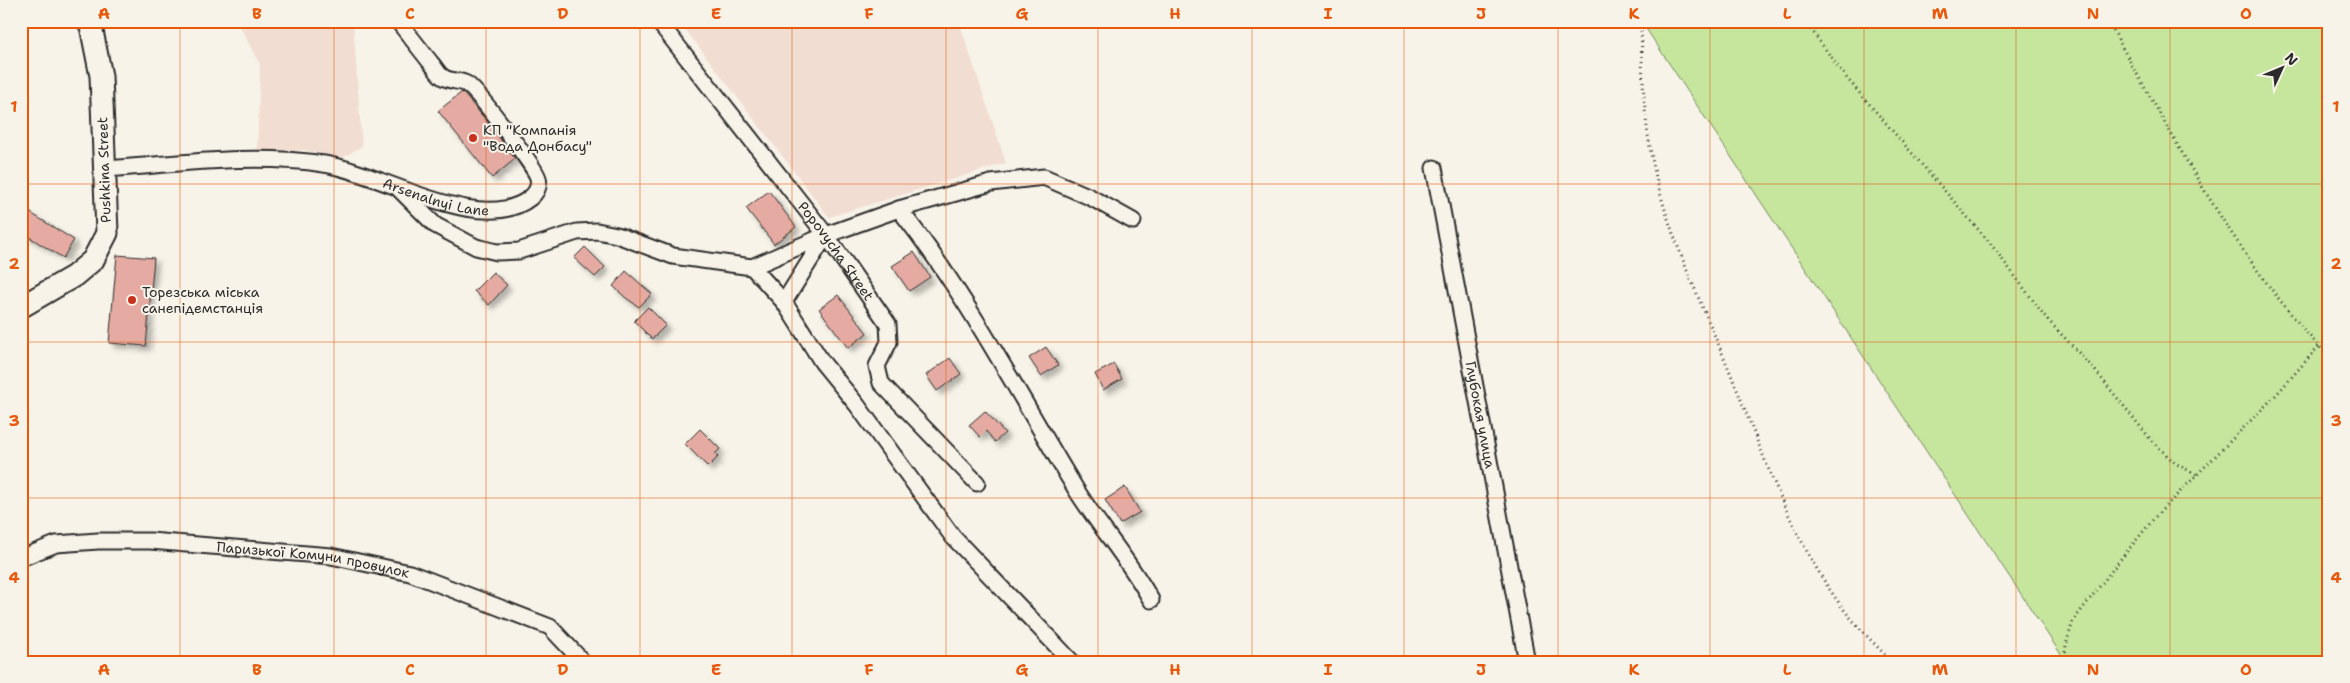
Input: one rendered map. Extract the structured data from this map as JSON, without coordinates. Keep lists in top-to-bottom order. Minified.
{"streets":{"street":["Pushkina Street","Arsenalnyi Lane","Popovycha Street","Глубокая улица","Паризької Комуни провулок"]},"crossings":[["Pushkina Street","Arsenalnyi Lane"]],"places":["КП \"Компанія \"Вода Донбасу\"","Торезська міська санепідемстанція"],"north":"top right","grid":{"columns":["A","B","C","D","E","F","G","H","I","J","K","L","M","N","O"],"rows":["1","2","3","4"]}}
